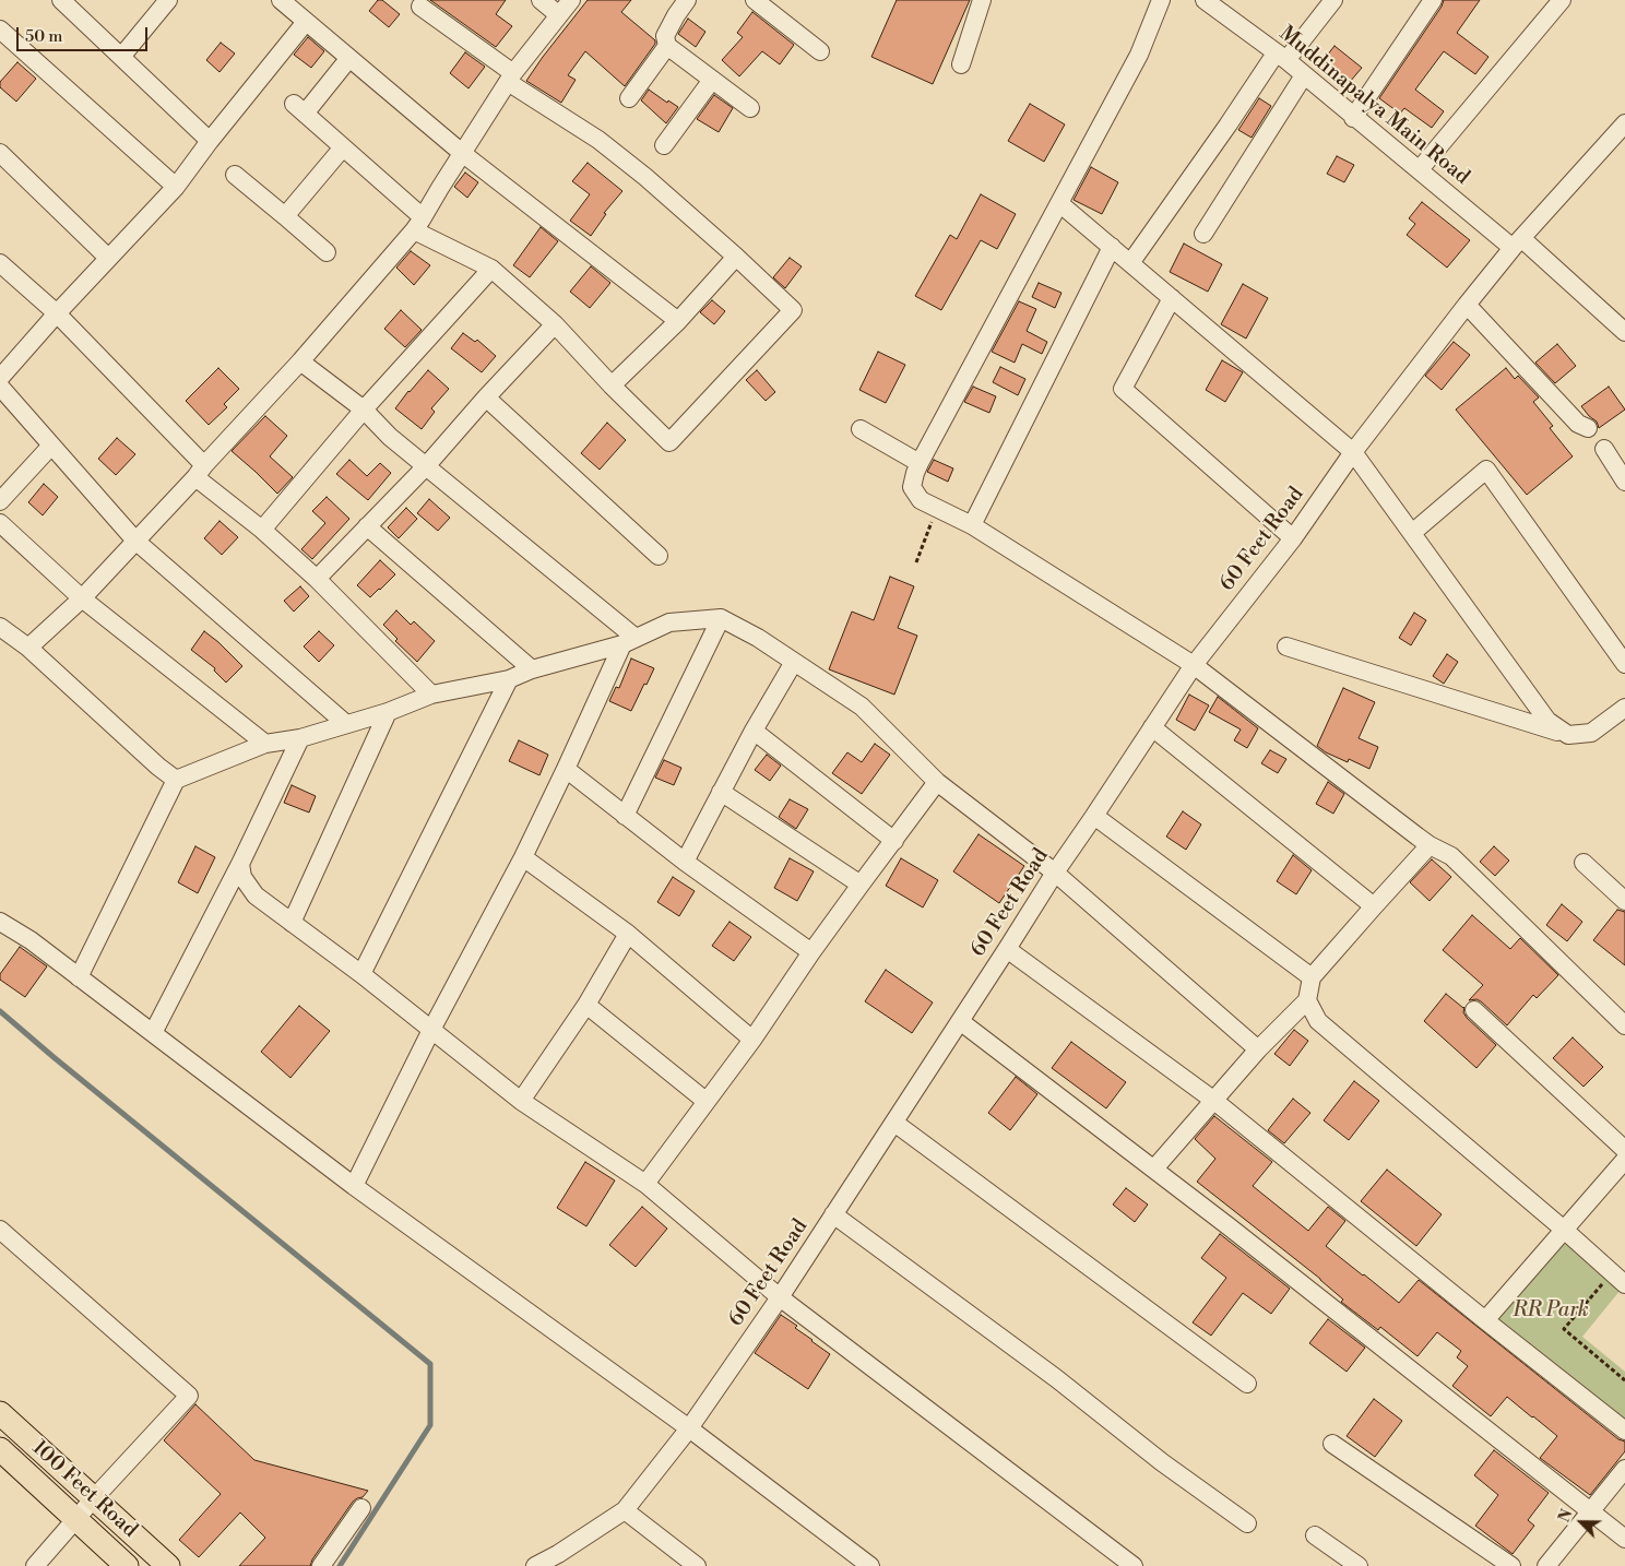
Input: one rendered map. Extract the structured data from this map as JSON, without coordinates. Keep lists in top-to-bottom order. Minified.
{"streets":{"main road":["100 Feet Road"],"street":["Muddinapalya Main Road","60 Feet Road"]},"crossings":[["Muddinapalya Main Road","60 Feet Road"]],"parks":["RR Park"],"scale_bar":"50 m","north":"top left"}
